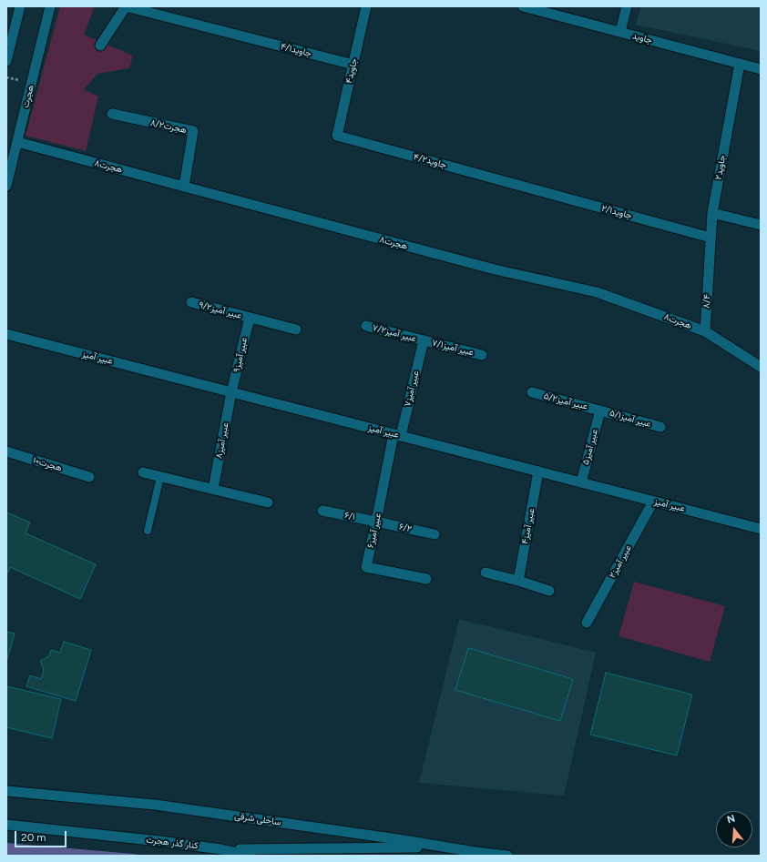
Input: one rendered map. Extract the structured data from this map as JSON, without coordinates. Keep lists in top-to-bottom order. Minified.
{"streets":{"street":["جاوید","۴/۱جاوید","۴جاوید","هجرت","هجرت۸/۲","۴/۲جاوید","هجرت۸","۲جاوید","۲/۱جاوید","۸/۴","۹/۲عبیر آمیز","۷/۲عبیر آمیز","۷/۱عبیر آمیز","عبیر آمیز۹","عبیر آمیز","۷عبیر آمیز","۵/۲عبیر آمیز","۵/۱عبیر آمیز","۸عبیر آمیز","۵عبیر آمیز","هجرت۱۰","۶/۱","۴عبیر آمیز","۶/۲","۶عبیر آمیز","۲عبیر آمیز","ساحلی شرقی","کنار گذر هجرت"]},"crossings":[["جاوید","۲جاوید"],["۴/۱جاوید","۴جاوید"],["۴جاوید","۴/۲جاوید"],["هجرت","هجرت۸"],["هجرت۸/۲","هجرت۸"],["۴/۲جاوید","۲/۱جاوید"],["هجرت۸","۸/۴"],["۲جاوید","۲/۱جاوید"],["۲جاوید","۸/۴"],["۹/۲عبیر آمیز","عبیر آمیز۹"],["۷/۲عبیر آمیز","۷/۱عبیر آمیز"],["۷/۲عبیر آمیز","۷عبیر آمیز"],["۷/۱عبیر آمیز","۷عبیر آمیز"],["عبیر آمیز۹","عبیر آمیز"],["عبیر آمیز۹","۸عبیر آمیز"],["عبیر آمیز","۷عبیر آمیز"],["عبیر آمیز","۸عبیر آمیز"],["عبیر آمیز","۵عبیر آمیز"],["عبیر آمیز","۴عبیر آمیز"],["عبیر آمیز","۶عبیر آمیز"],["عبیر آمیز","۲عبیر آمیز"],["۷عبیر آمیز","۶عبیر آمیز"],["۵/۲عبیر آمیز","۵/۱عبیر آمیز"],["۵/۲عبیر آمیز","۵عبیر آمیز"],["۵/۱عبیر آمیز","۵عبیر آمیز"],["۶/۱","۶/۲"],["۶/۱","۶عبیر آمیز"],["۶/۲","۶عبیر آمیز"]],"scale_bar":"20 m","north":"top"}
